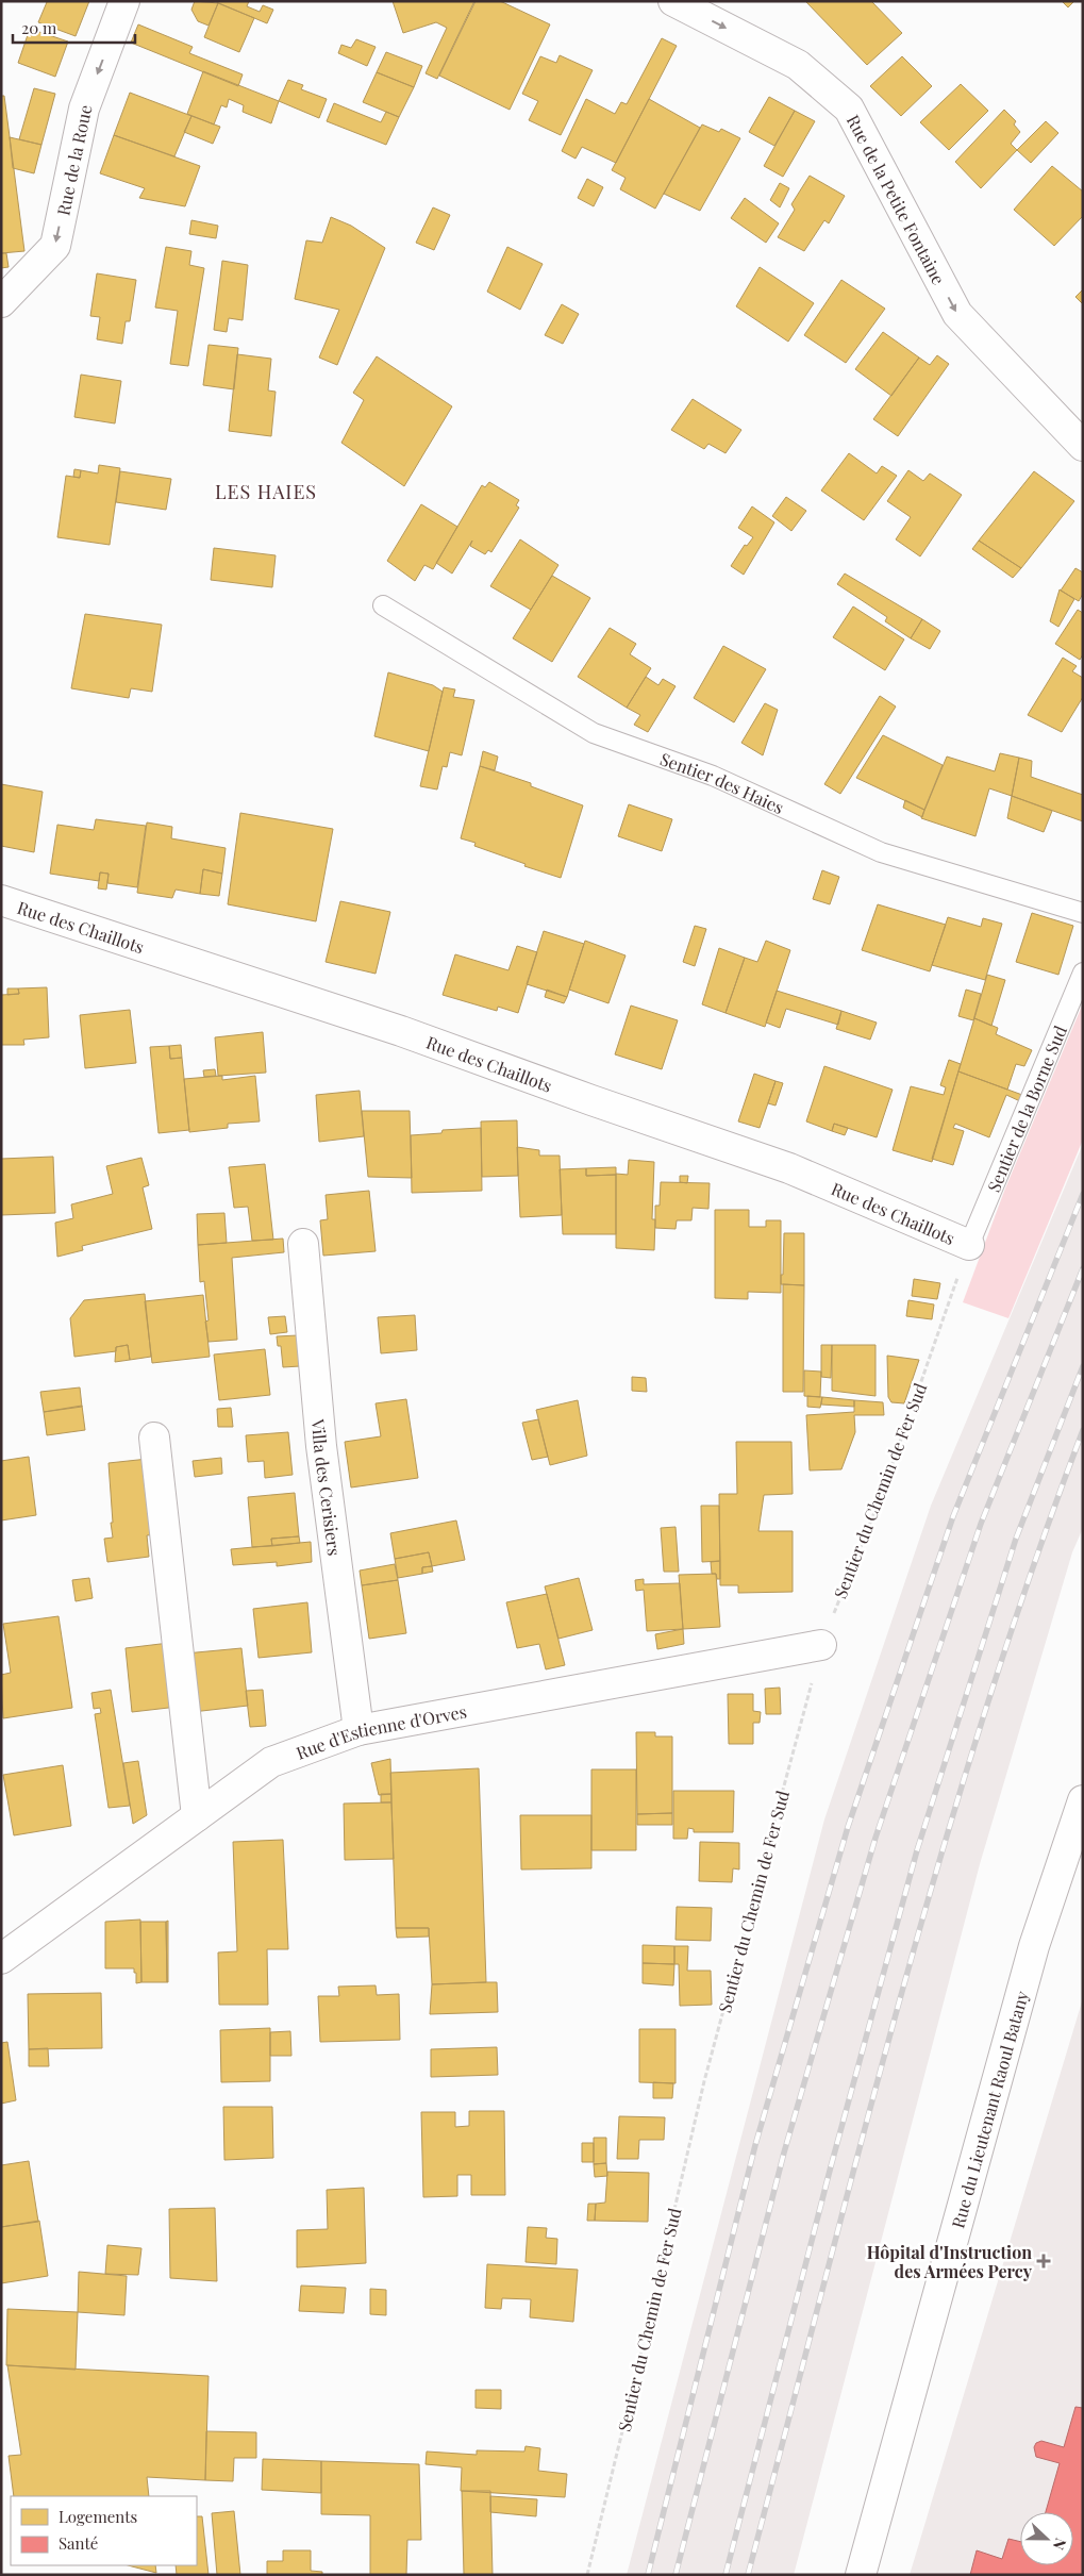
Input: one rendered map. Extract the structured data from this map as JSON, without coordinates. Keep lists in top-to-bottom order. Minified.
{"streets":{"street":["Rue de la Roue","Rue de la Petite Fontaine","Rue des Chaillots","Villa des Cerisiers","Rue d'Estienne d'Orves","Rue du Lieutenant Raoul Batany"],"lane":["Sentier des Haies","Sentier de la Borne Sud"],"path":["Sentier du Chemin de Fer Sud"]},"crossings":[["Rue des Chaillots","Sentier de la Borne Sud"],["Rue des Chaillots","Sentier du Chemin de Fer Sud"],["Sentier de la Borne Sud","Sentier du Chemin de Fer Sud"],["Villa des Cerisiers","Rue d'Estienne d'Orves"],["Sentier du Chemin de Fer Sud","Rue d'Estienne d'Orves"]],"one_way":["Rue de la Roue","Rue de la Petite Fontaine"],"districts":["LES HAIES"],"places":{"health":["Hôpital d'Instruction des Armées Percy"]},"legend":["Logements","Santé"],"scale_bar":"20 m","north":"right"}
